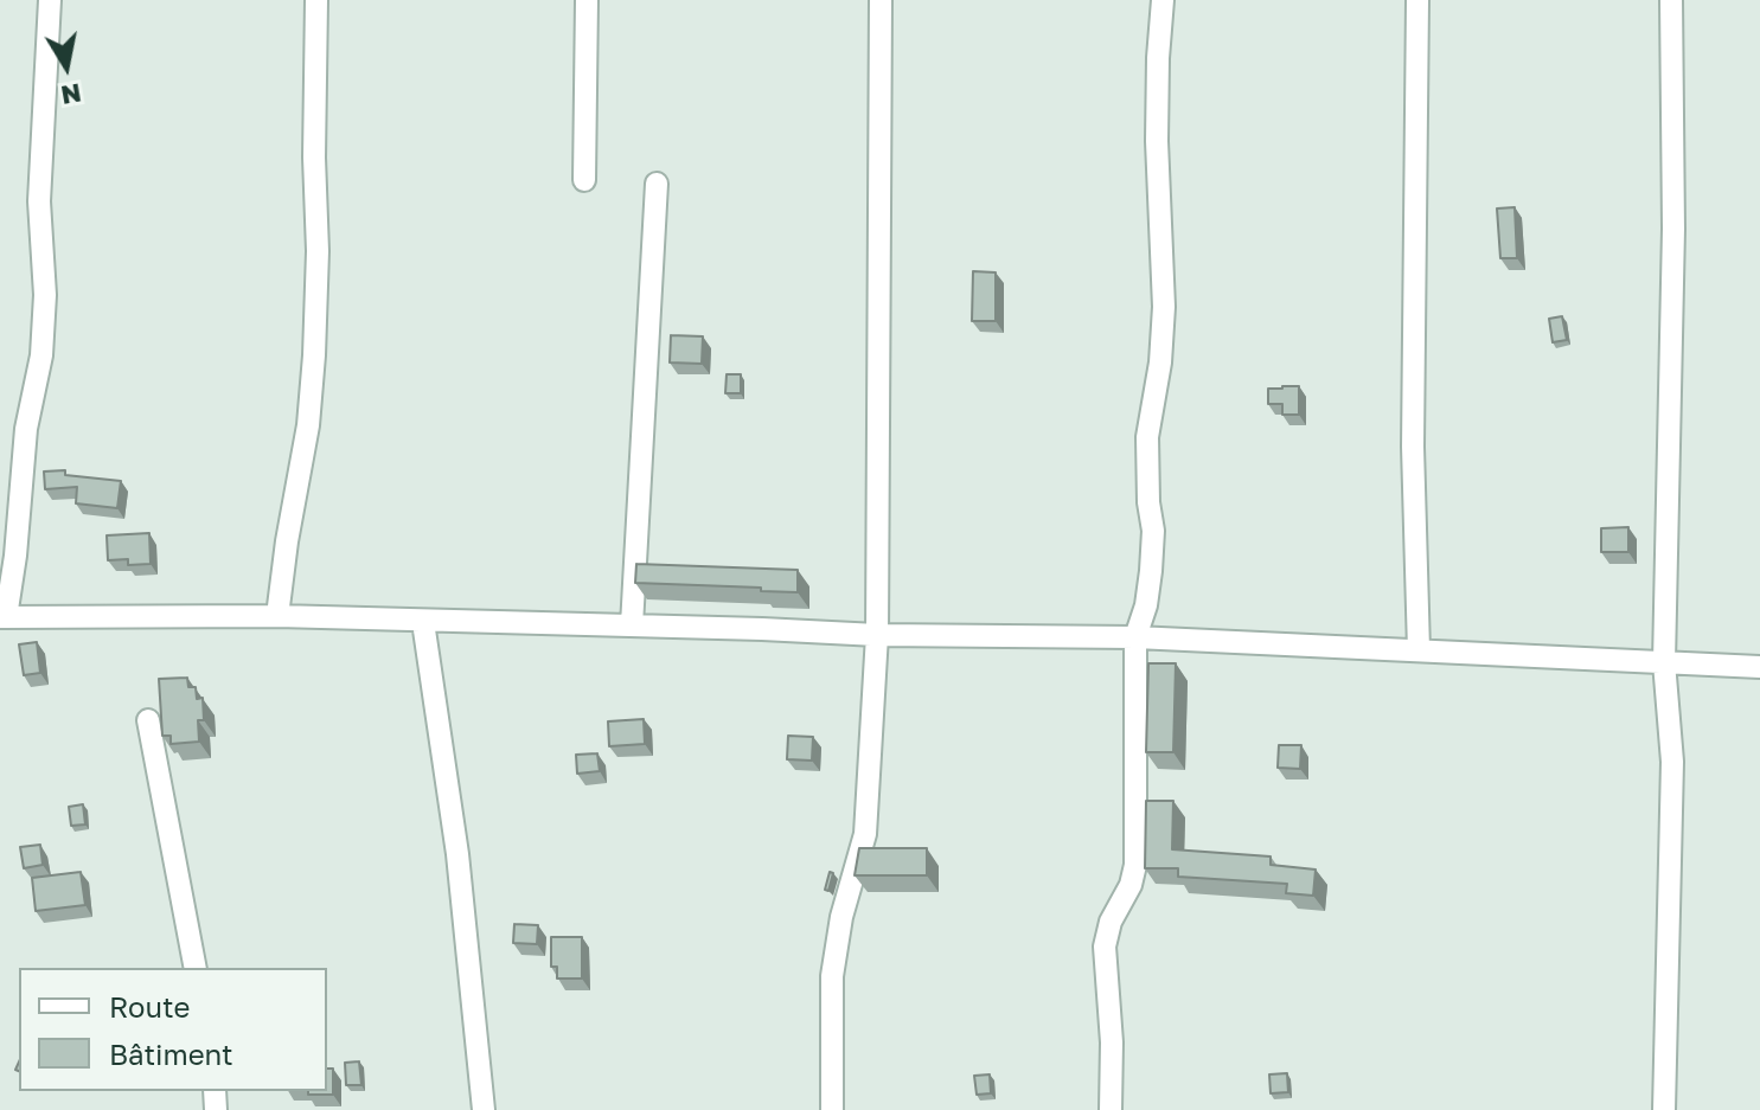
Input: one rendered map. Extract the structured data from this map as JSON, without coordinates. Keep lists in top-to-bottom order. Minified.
{"legend":["Route","Bâtiment"],"north":"bottom"}
